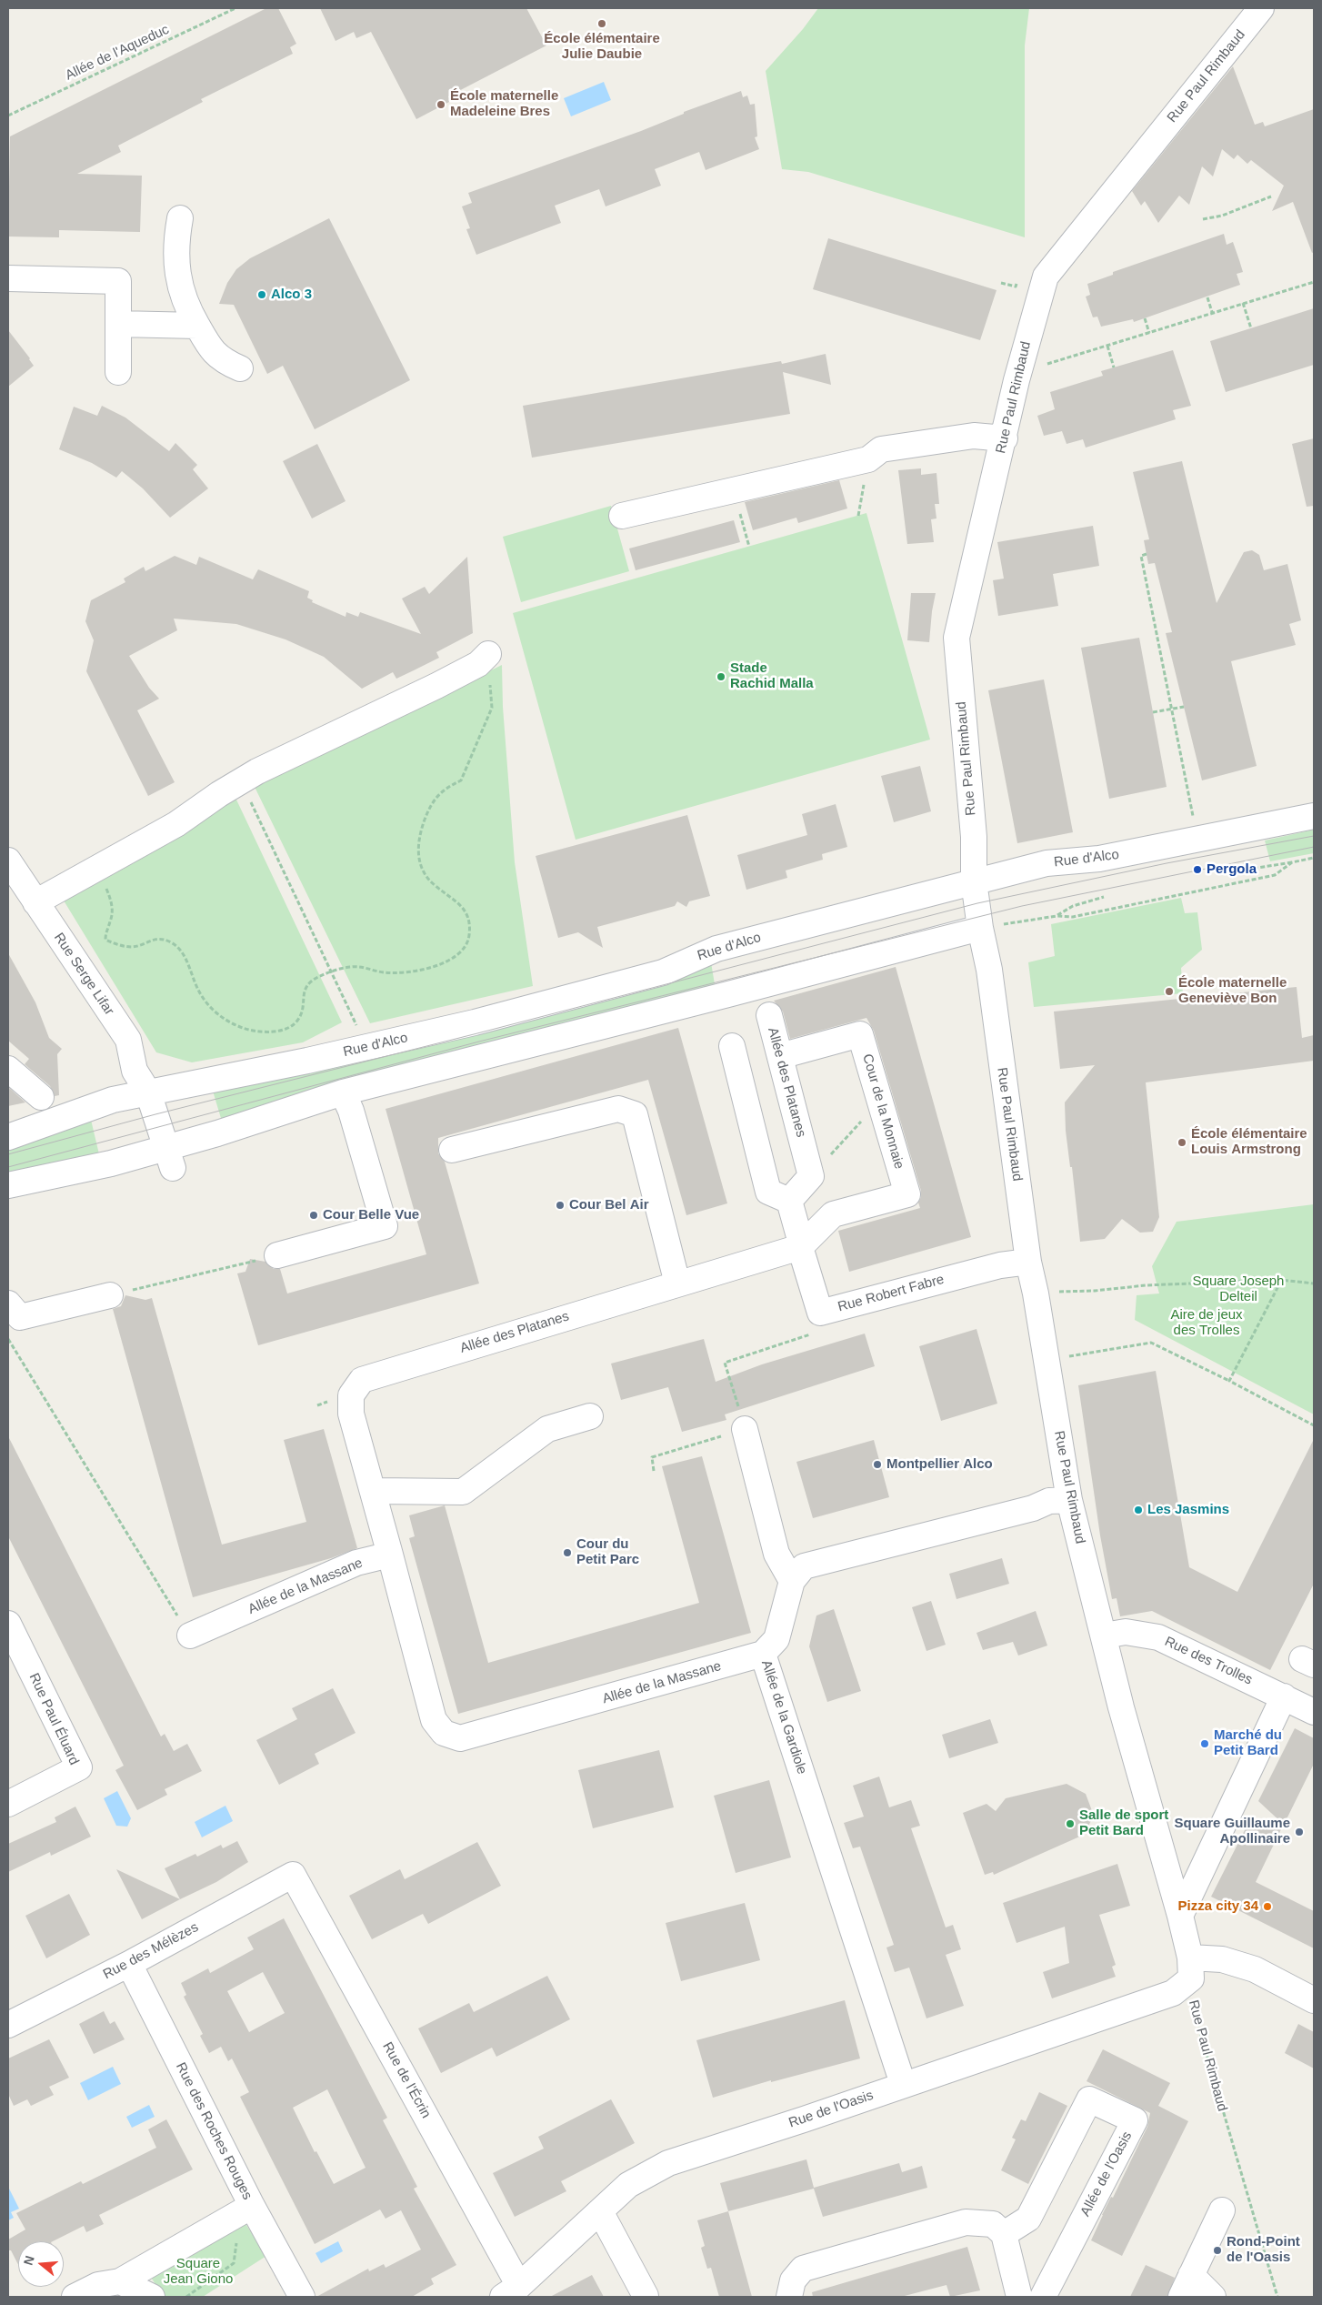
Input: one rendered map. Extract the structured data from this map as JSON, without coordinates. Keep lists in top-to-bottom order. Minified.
{"streets":{"street":["Rue Paul Rimbaud","Rue d'Alco","Rue Serge Lifar","Allée des Platanes","Cour de la Monnaie","Rue Robert Fabre","Allée de la Massane","Rue des Trolles","Allée de la Gardiole","Rue Paul Éluard","Rue des Mélèzes","Rue de l'Écrin","Rue de l'Oasis","Rue des Roches Rouges","Allée de l'Oasis"],"path":["Allée de l'Aqueduc"]},"crossings":[["Rue Paul Rimbaud","Rue d'Alco"],["Rue Paul Rimbaud","Rue Robert Fabre"],["Rue Paul Rimbaud","Rue des Trolles"],["Rue Paul Rimbaud","Rue de l'Oasis"],["Rue d'Alco","Rue Serge Lifar"],["Allée des Platanes","Cour de la Monnaie"],["Allée des Platanes","Rue Robert Fabre"],["Allée des Platanes","Allée de la Massane"],["Allée de la Massane","Allée de la Gardiole"],["Allée de la Gardiole","Rue de l'Oasis"],["Rue des Mélèzes","Rue de l'Écrin"],["Rue des Mélèzes","Rue des Roches Rouges"],["Rue de l'Écrin","Rue de l'Oasis"]],"parks":["Square Joseph Delteil","Aire de jeux des Trolles","Square Jean Giono"],"places":["École élémentaire Julie Daubie","École maternelle Madeleine Bres","Alco 3","Stade Rachid Malla","Pergola","École maternelle Geneviève Bon","École élémentaire Louis Armstrong","Cour Bel Air","Cour Belle Vue","Montpellier Alco","Les Jasmins","Cour du Petit Parc","Marché du Petit Bard","Salle de sport Petit Bard","Square Guillaume Apollinaire","Pizza city 34","Rond-Point de l'Oasis"],"north":"left"}
